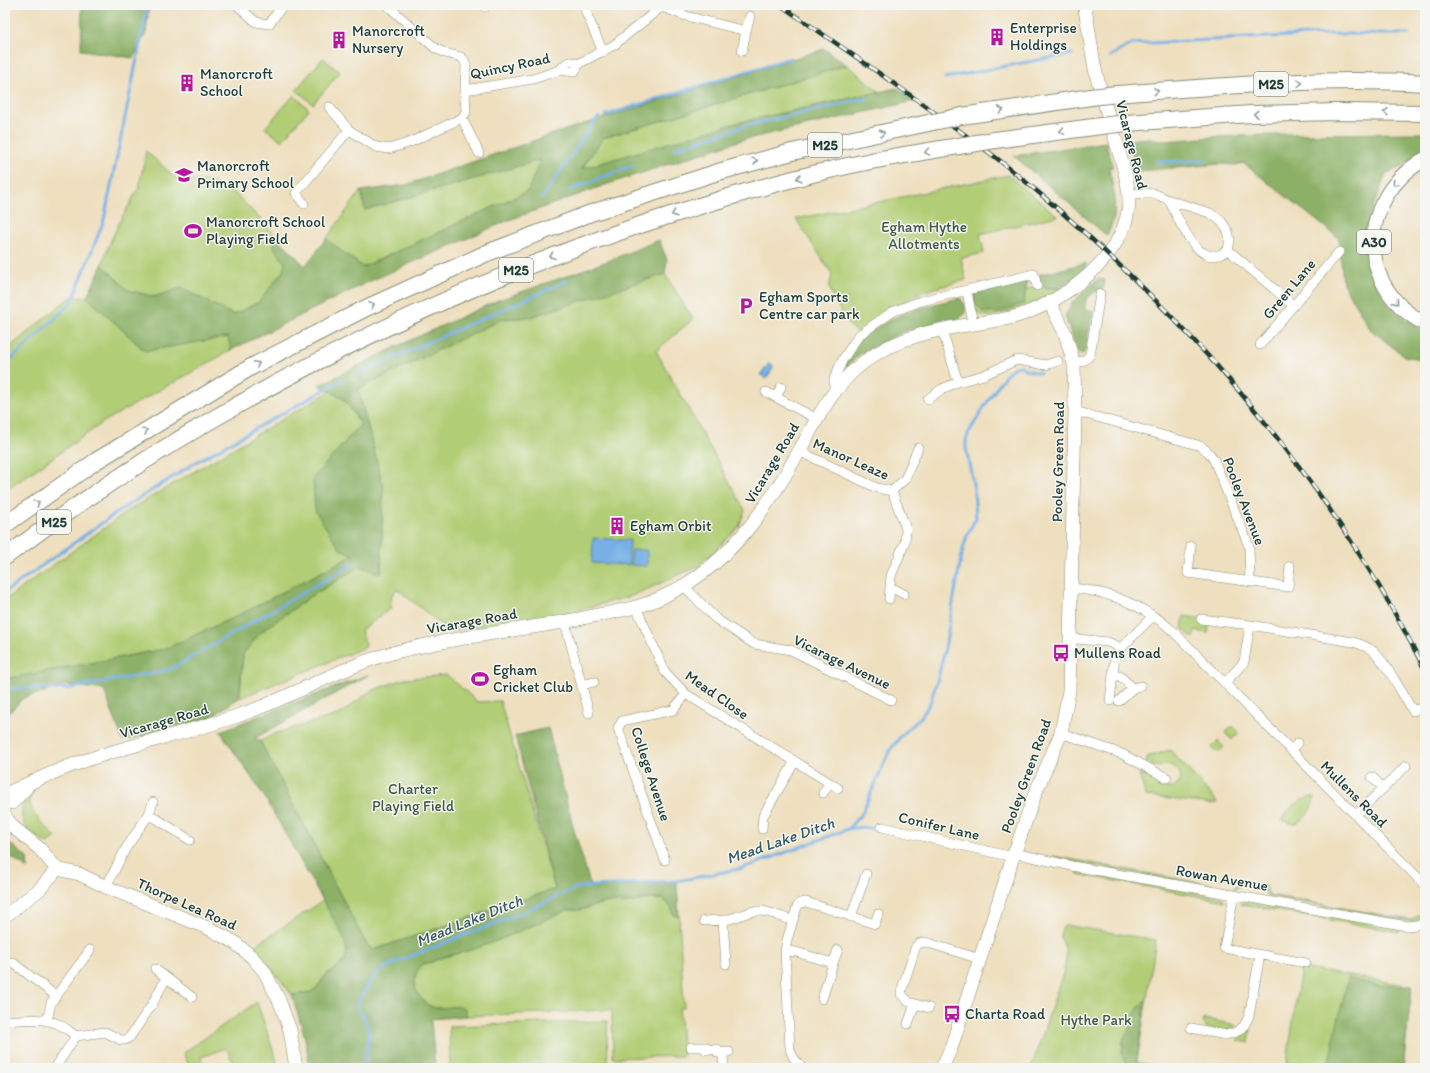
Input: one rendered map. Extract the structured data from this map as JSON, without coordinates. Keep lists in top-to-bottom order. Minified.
{"streets":{"highway":["M25"],"main road":["Vicarage Road","A30","Pooley Green Road","Thorpe Lea Road"],"street":["Quincy Road","Green Lane","Manor Leaze","Pooley Avenue","Vicarage Avenue","Mead Close","College Avenue","Mullens Road","Conifer Lane","Rowan Avenue"]},"crossings":[["Vicarage Road","Manor Leaze"],["Vicarage Road","Pooley Green Road"],["Vicarage Road","Vicarage Avenue"],["Vicarage Road","Mead Close"],["Pooley Green Road","Pooley Avenue"],["Pooley Green Road","Mullens Road"],["Pooley Green Road","Conifer Lane"],["Pooley Green Road","Rowan Avenue"],["Mead Close","College Avenue"],["Conifer Lane","Rowan Avenue"]],"water":["Mead Lake Ditch"],"parks":["Egham Hythe Allotments","Charter Playing Field","Hythe Park"],"places":{"building":["Enterprise Holdings","Manorcroft Nursery","Manorcroft School","Egham Orbit"],"school or university":["Manorcroft Primary School"],"sports":["Manorcroft School Playing Field","Egham Cricket Club"],"parking":["Egham Sports Centre car park"],"bus stop":["Mullens Road","Charta Road"]}}
